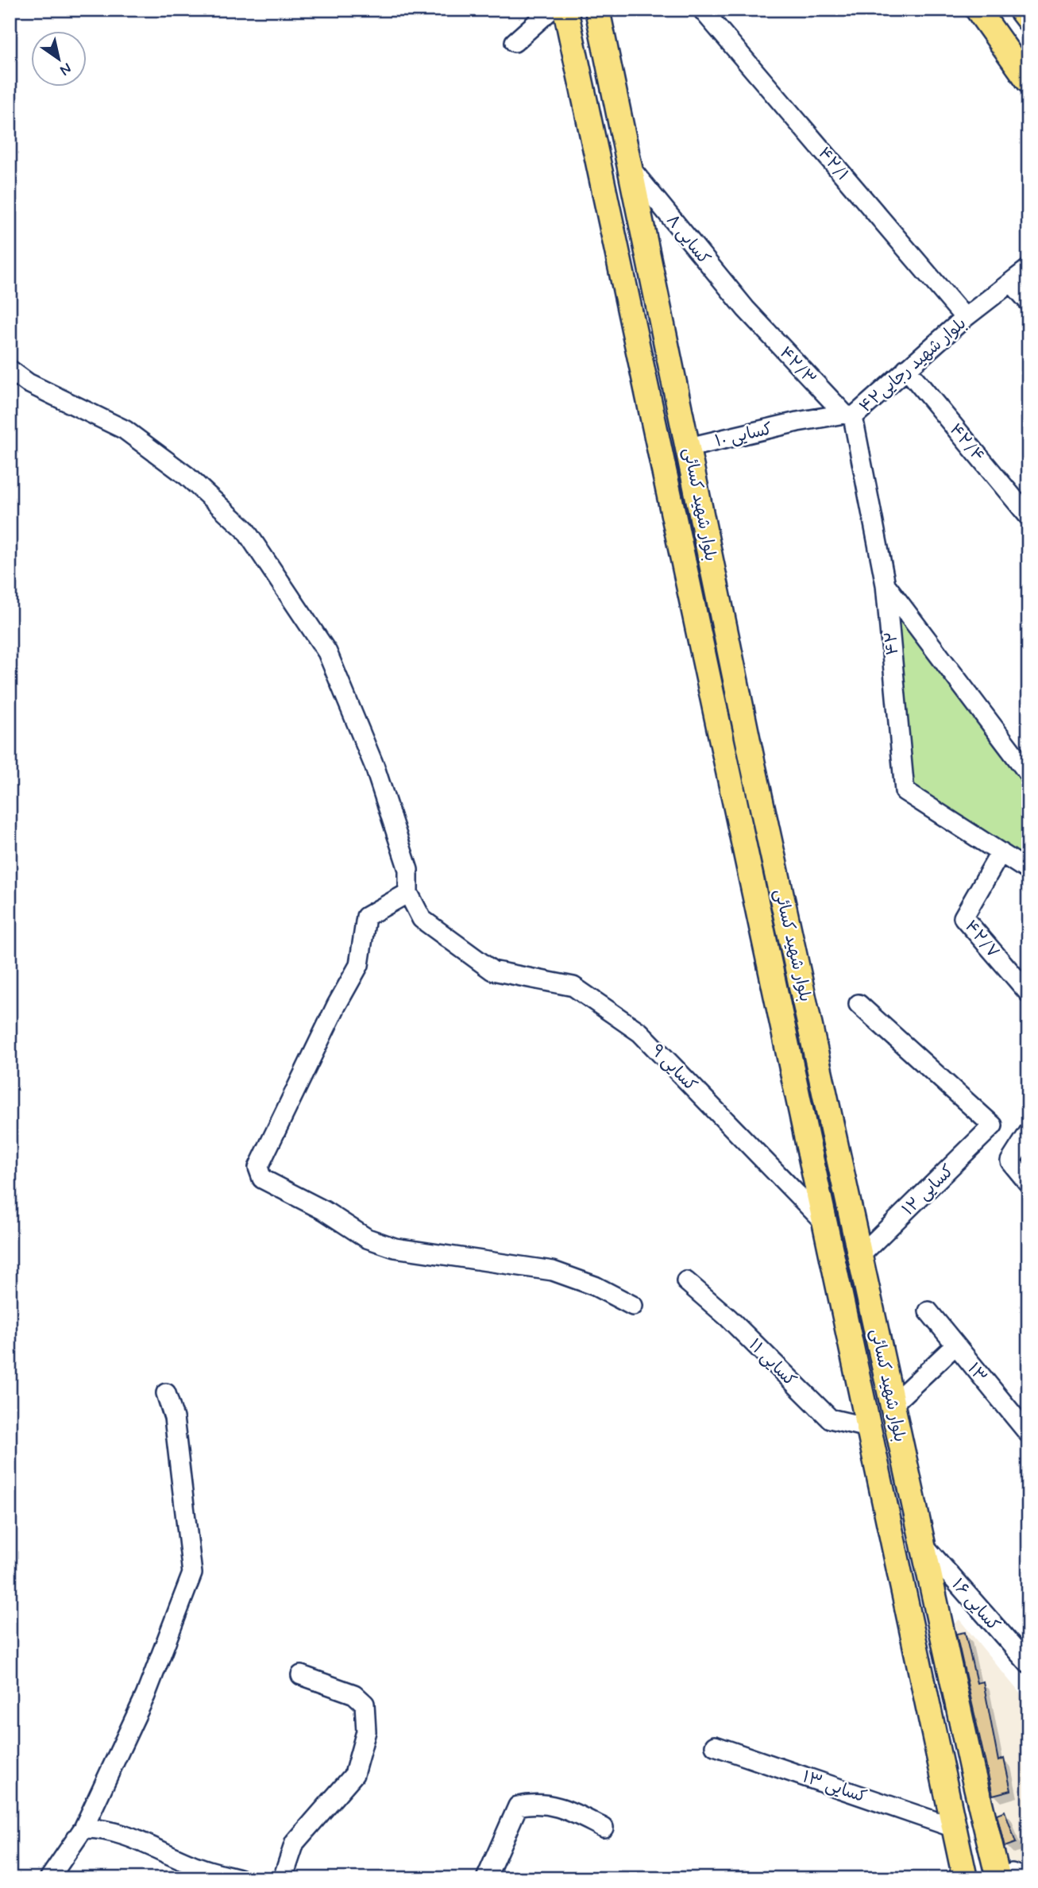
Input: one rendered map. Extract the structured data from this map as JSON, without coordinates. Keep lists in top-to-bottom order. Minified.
{"streets":{"main road":["بلوار شهید کسائی"],"street":["۴۲/۱","۸ کسایی","بلوار شهید رجایی۴۲","۴۲/۳","۱۰ کسایی","۴۲/۴","۴۲","۴۲/۷","۹ کسایی","۱۲ کسایی","۱۱ کسایی","۱۳","۱۶ کسایی","۱۳ کسایی"]},"crossings":[["۴۲/۱","بلوار شهید رجایی۴۲"],["۸ کسایی","۴۲/۳"],["۸ کسایی","بلوار شهید کسائی"],["بلوار شهید رجایی۴۲","۴۲/۳"],["بلوار شهید رجایی۴۲","۱۰ کسایی"],["بلوار شهید رجایی۴۲","۴۲/۴"],["بلوار شهید رجایی۴۲","۴۲"],["۴۲/۳","۱۰ کسایی"],["۱۰ کسایی","بلوار شهید کسائی"],["بلوار شهید کسائی","۹ کسایی"],["بلوار شهید کسائی","۱۲ کسایی"],["بلوار شهید کسائی","۱۱ کسایی"],["بلوار شهید کسائی","۱۶ کسایی"],["بلوار شهید کسائی","۱۳ کسایی"],["۴۲","۴۲/۷"]],"north":"bottom right"}
